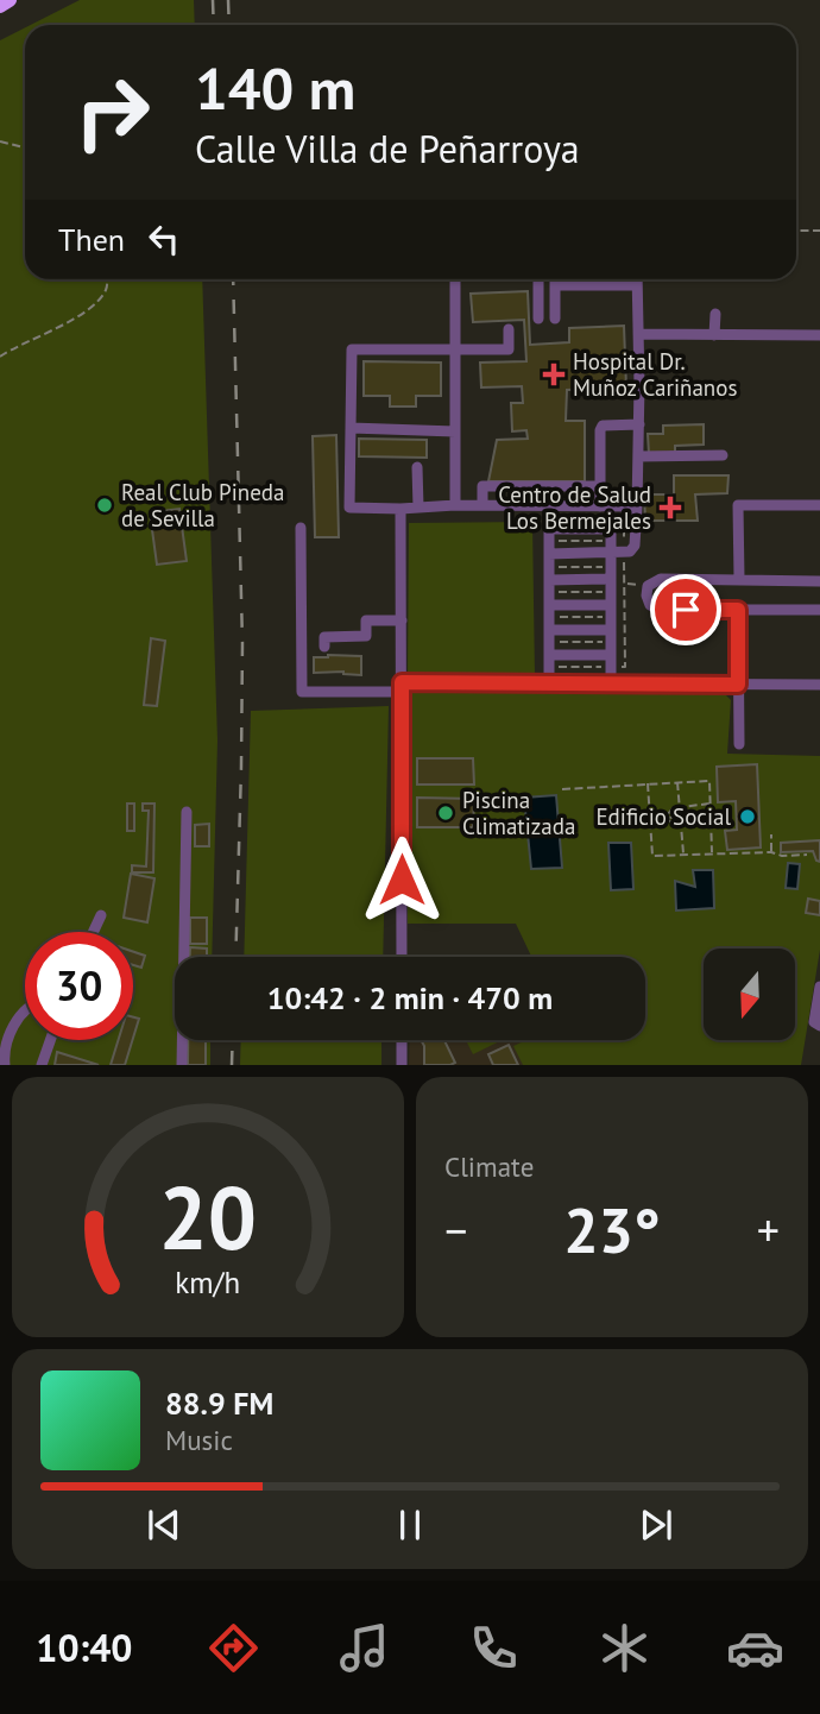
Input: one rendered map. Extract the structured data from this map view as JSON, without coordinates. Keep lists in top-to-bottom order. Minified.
{"places":{"health":["Hospital Dr. Muñoz Cariñanos","Centro de Salud Los Bermejales"],"other":["Real Club Pineda de Sevilla","Piscina Climatizada","Edificio Social"]},"north":"bottom","page":{"turn":["140 m","Calle Villa de Peñarroya"],"then":"Then","limit":"30","trip":"10:42 · 2 min · 470 m","tile":"Climate","heat":["−","23°","+"],"song":["88.9 FM","Music"],"tabs":"10:40","gauge":["20","km/h"]}}
